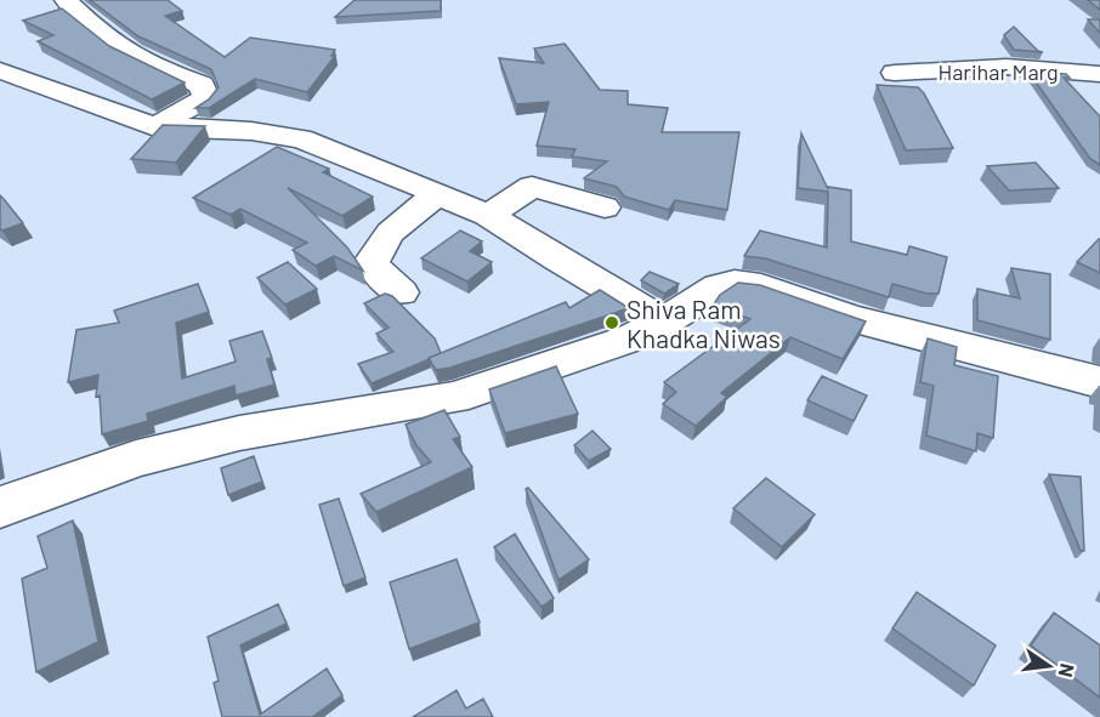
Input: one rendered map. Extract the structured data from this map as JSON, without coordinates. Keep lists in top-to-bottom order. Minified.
{"streets":{"street":["Harihar Marg"]},"places":["Shiva Ram Khadka Niwas"],"north":"right"}
